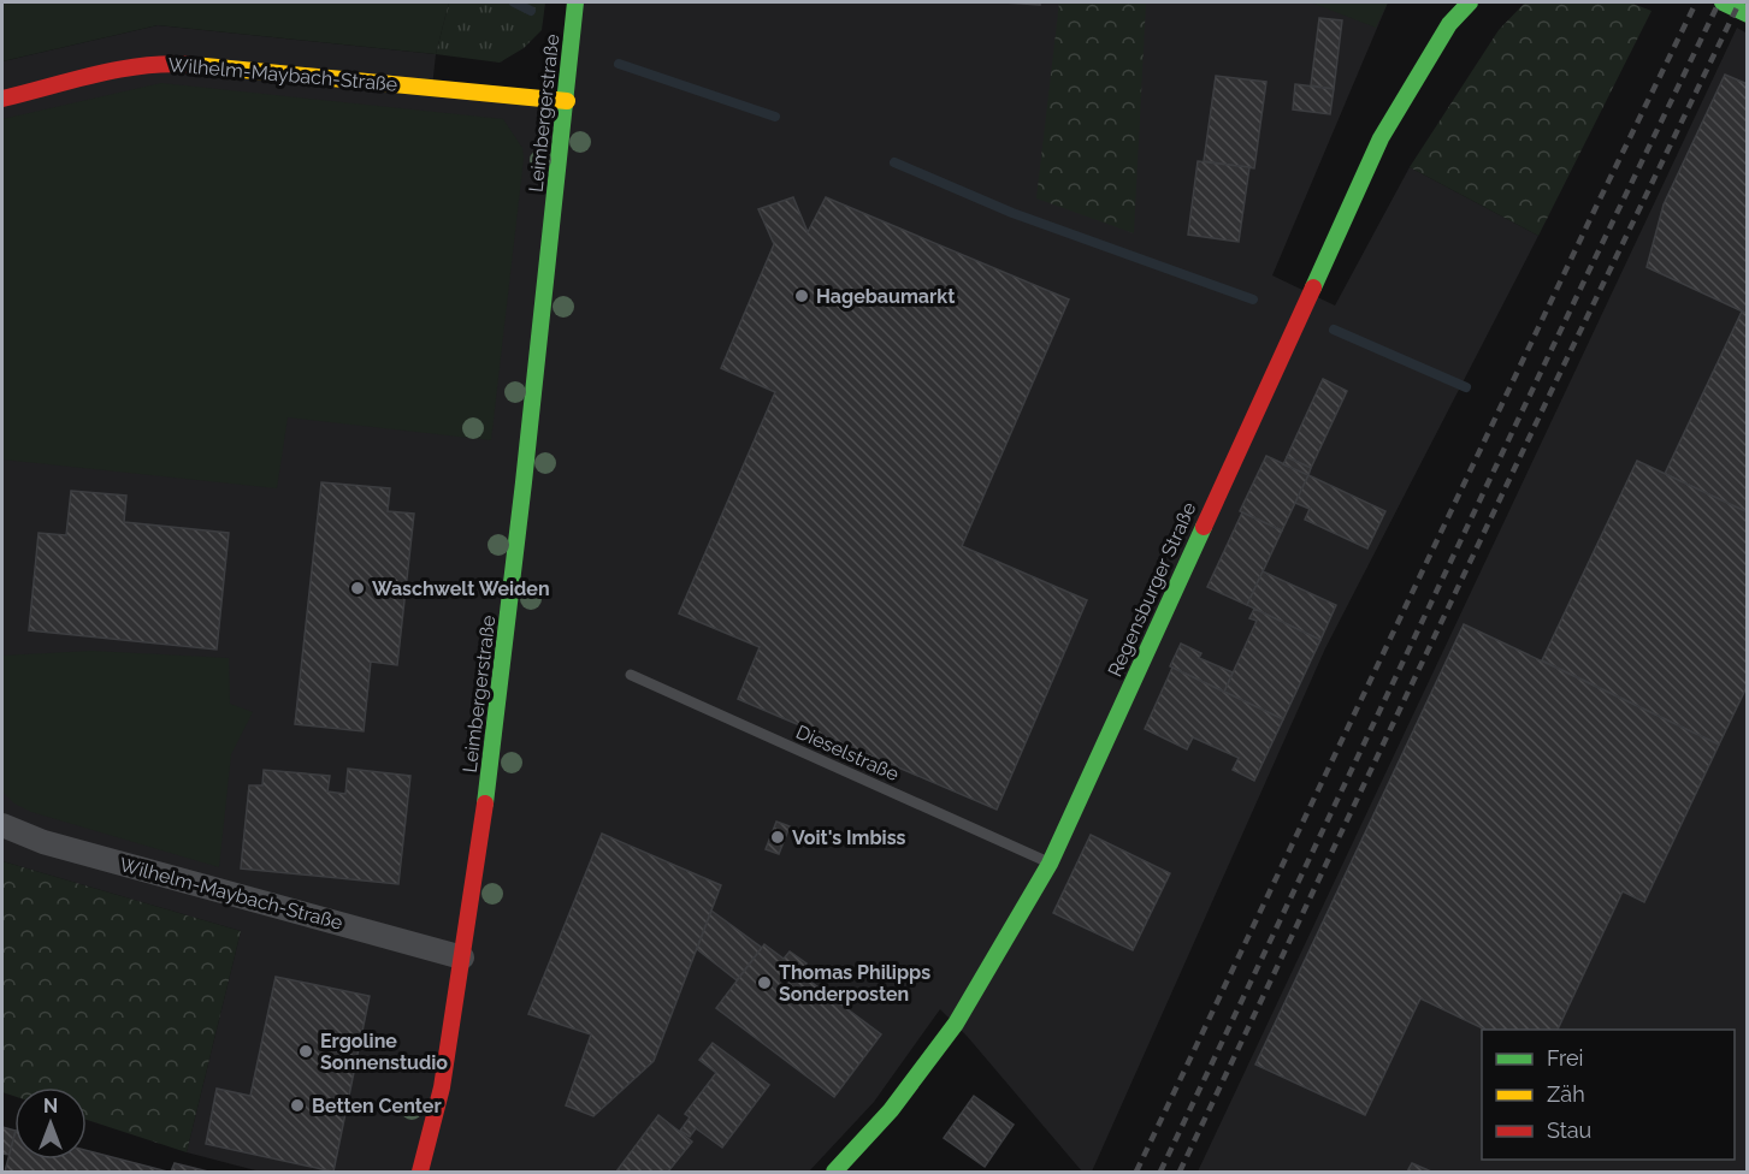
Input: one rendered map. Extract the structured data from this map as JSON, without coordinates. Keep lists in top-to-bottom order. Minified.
{"streets":{"street":["Wilhelm-Maybach-Straße","Leimbergerstraße","Regensburger Straße"],"lane":["Dieselstraße"]},"crossings":[["Wilhelm-Maybach-Straße","Leimbergerstraße"],["Regensburger Straße","Dieselstraße"]],"places":["Hagebaumarkt","Waschwelt Weiden","Voit's Imbiss","Thomas Philipps Sonderposten","Ergoline Sonnenstudio","Betten Center"],"legend":["Frei","Zäh","Stau"],"north":"top"}
